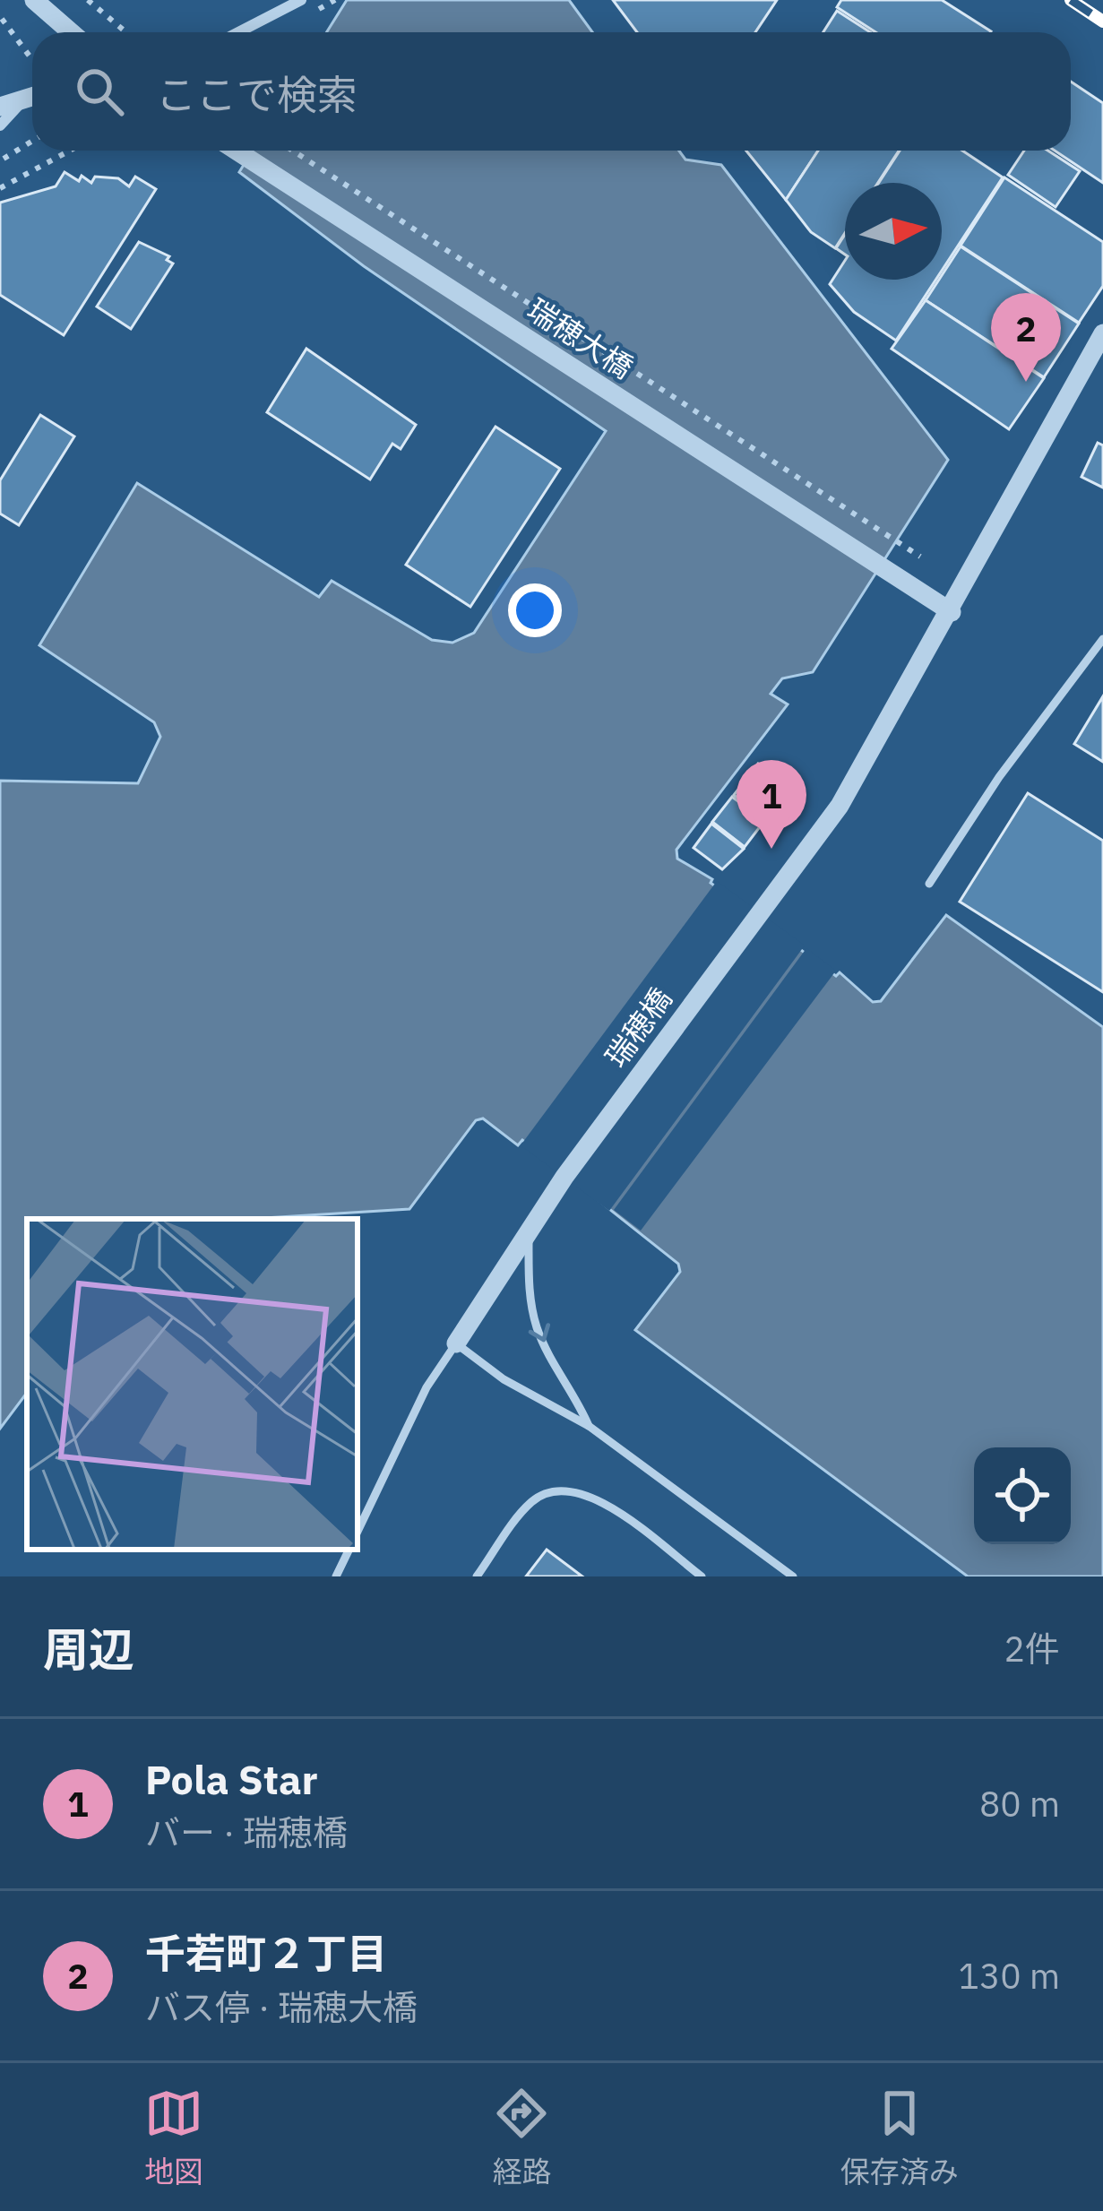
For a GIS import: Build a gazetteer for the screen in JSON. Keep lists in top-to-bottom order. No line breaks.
{"streets":{"street":["瑞穂大橋","瑞穂橋"]},"crossings":[["瑞穂大橋","瑞穂橋"]],"north":"right","page":{"search":"ここで検索","pins":["2","1"],"heading":["周辺","2件"],"list":[{"mark":"1","name":"Pola Star","note":"バー · 瑞穂橋","value":"80 m"},{"mark":"2","name":"千若町２丁目","note":"バス停 · 瑞穂大橋","value":"130 m"}],"nav":["地図","経路","保存済み"]}}
